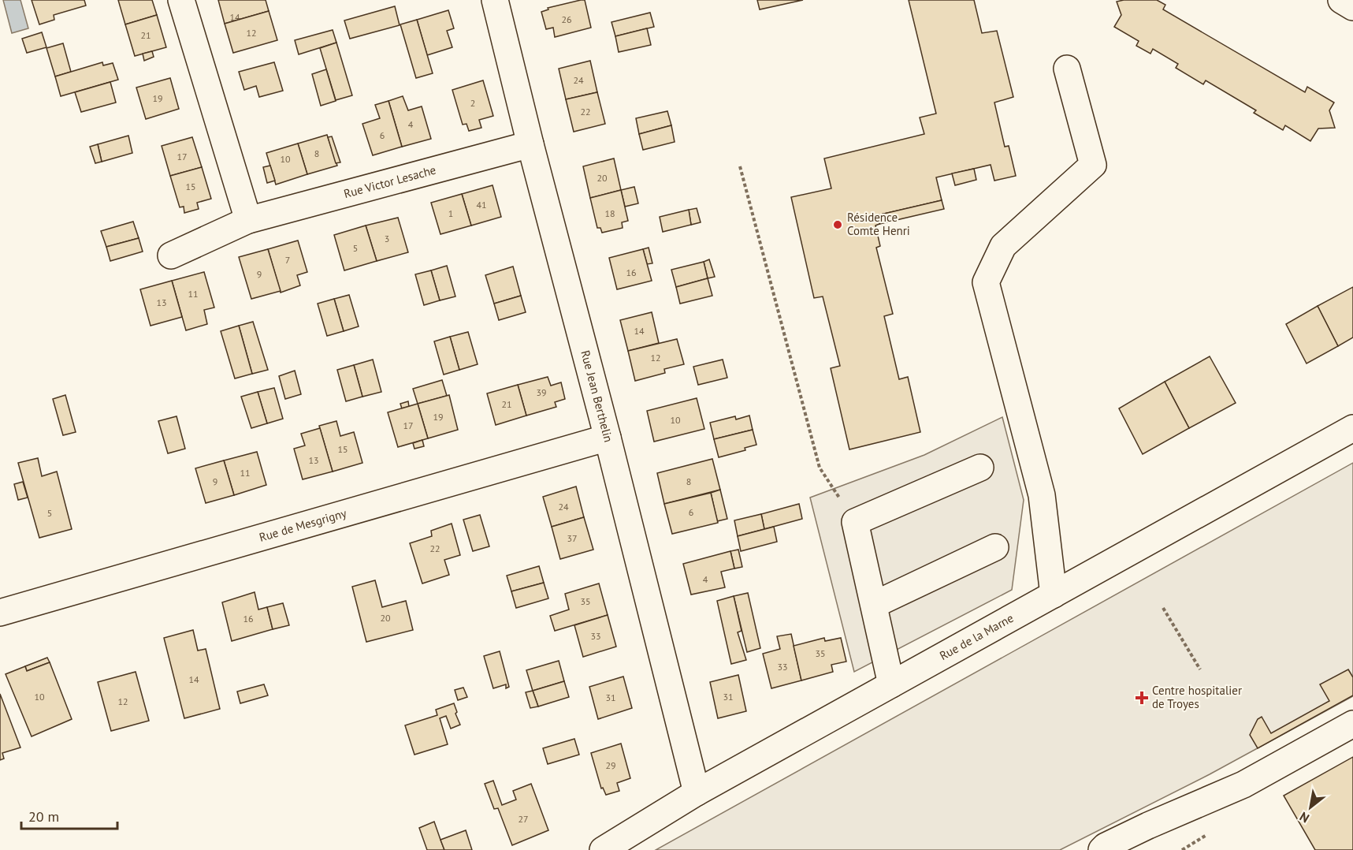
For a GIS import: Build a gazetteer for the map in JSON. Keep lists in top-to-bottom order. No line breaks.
{"streets":{"street":["Rue Victor Lesache","Rue Jean Berthelin","Rue de Mesgrigny","Rue de la Marne"]},"crossings":[["Rue Victor Lesache","Rue Jean Berthelin"],["Rue Jean Berthelin","Rue de Mesgrigny"],["Rue Jean Berthelin","Rue de la Marne"]],"places":{"other":["Résidence Comte Henri"],"health":["Centre hospitalier de Troyes"]},"house_numbers":["14","26","12","21","24","19","2","22","4","6","8","17","10","20","15","41","1","18","3","5","7","16","9","11","13","14","12","39","21","19","10","17","15","13","11","9","8","24","6","5","37","22","4","35","20","16","33","35","33","14","10","31","31","12","29","27"],"scale_bar":"20 m","north":"bottom left"}
